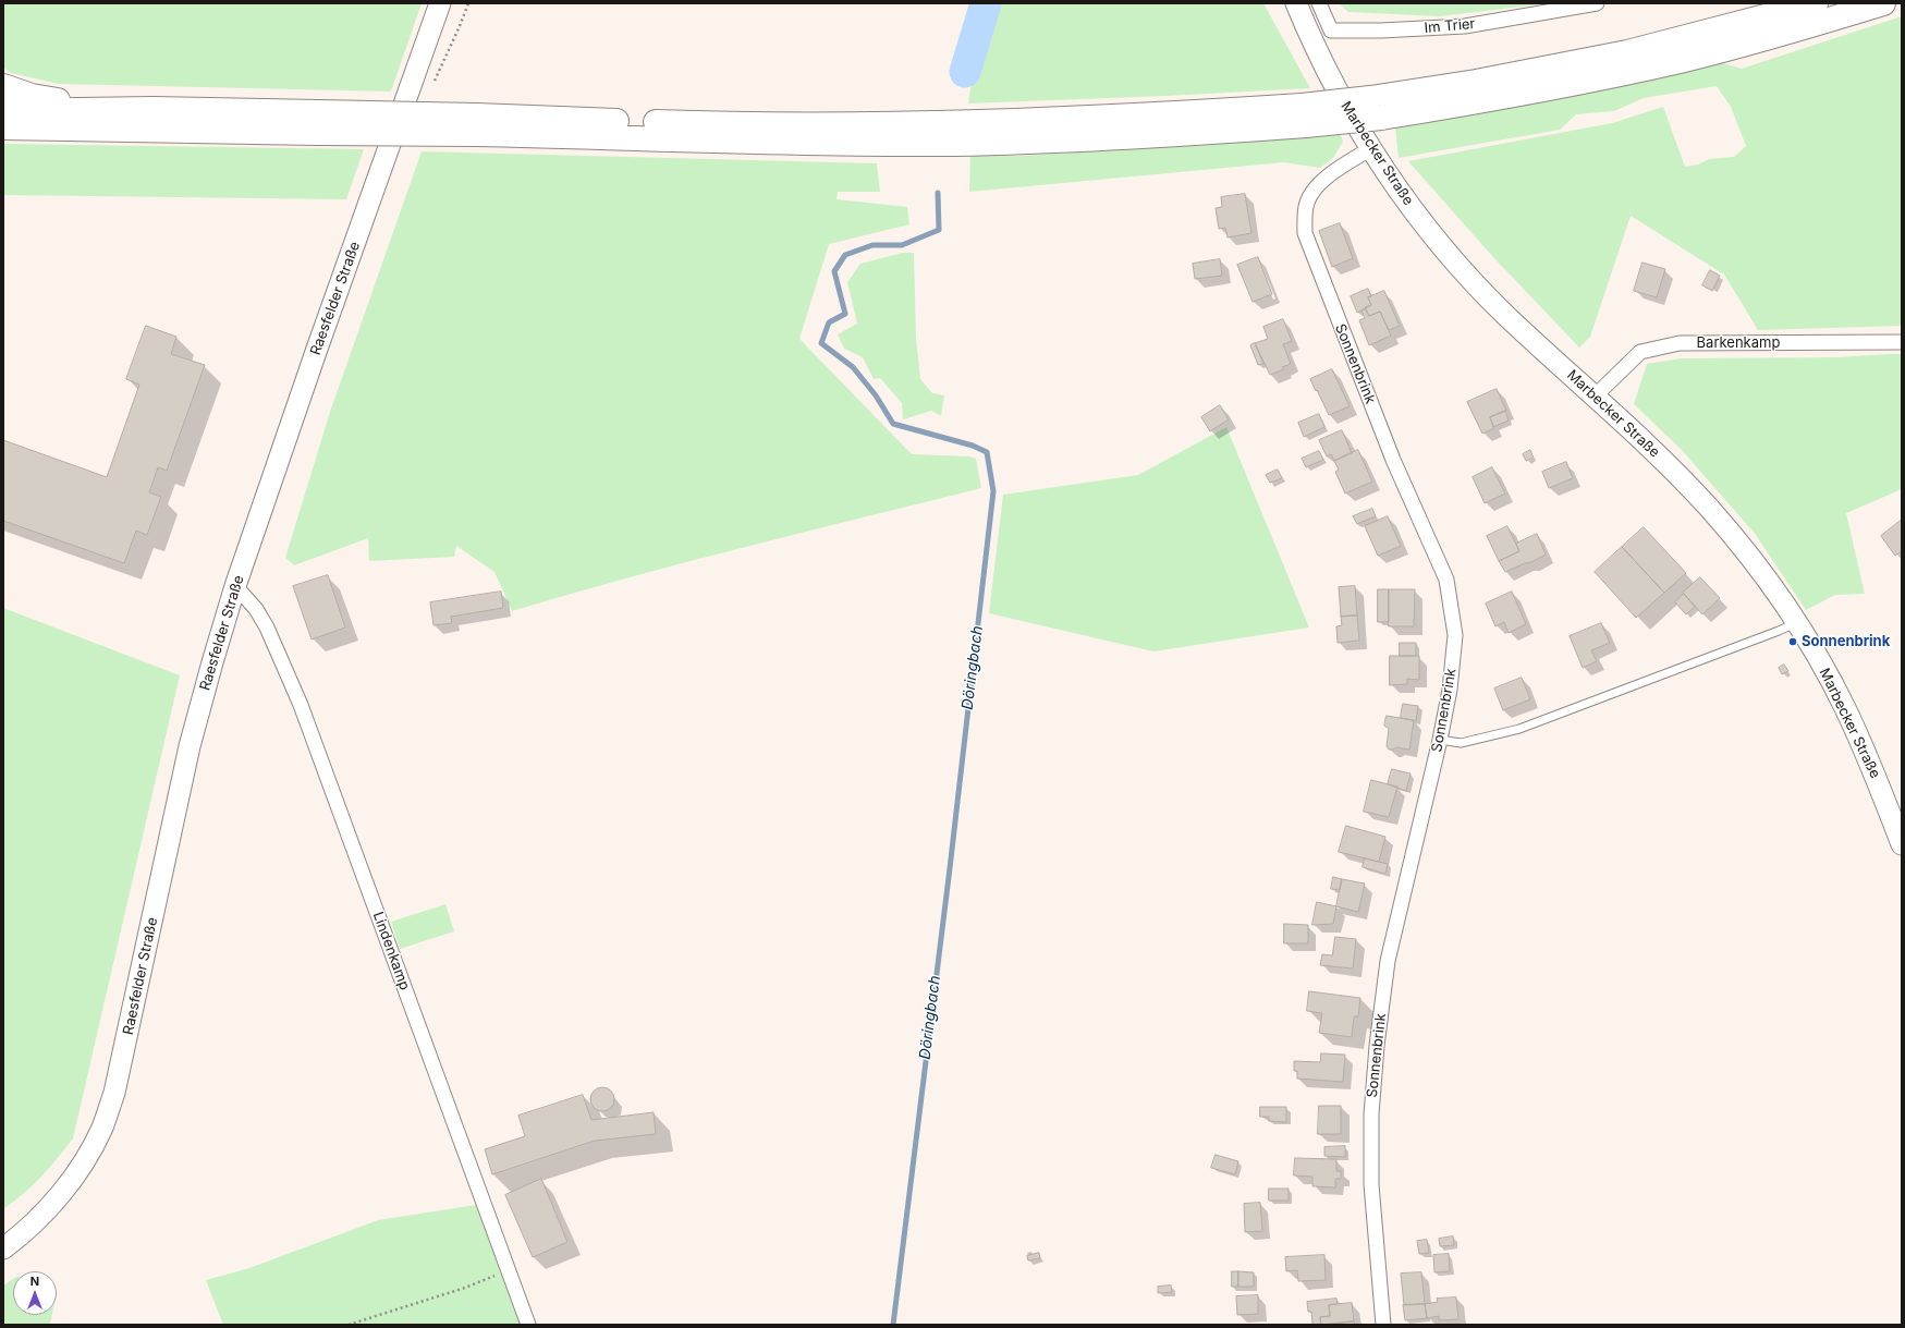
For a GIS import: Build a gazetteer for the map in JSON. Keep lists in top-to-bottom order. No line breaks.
{"streets":{"main road":["Marbecker Straße","Raesfelder Straße"],"street":["Im Trier","Barkenkamp","Sonnenbrink","Lindenkamp"]},"crossings":[["Marbecker Straße","Barkenkamp"],["Marbecker Straße","Sonnenbrink"],["Raesfelder Straße","Lindenkamp"]],"water":["Döringbach"],"places":["Sonnenbrink"],"north":"top"}
